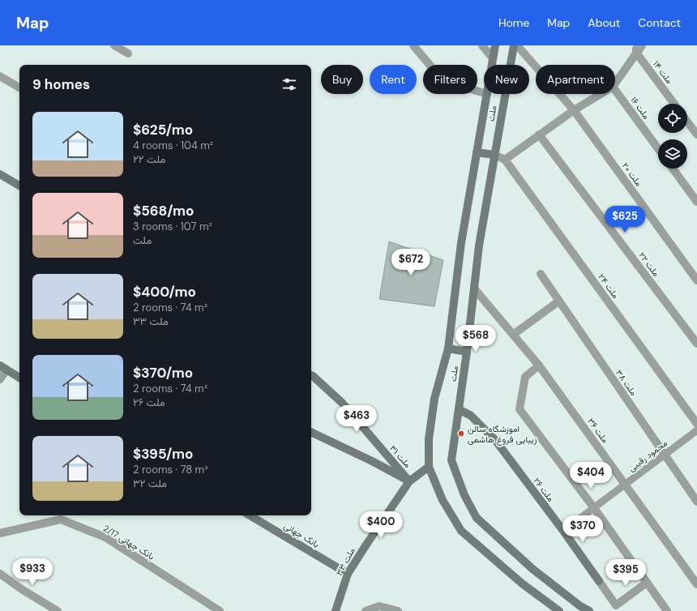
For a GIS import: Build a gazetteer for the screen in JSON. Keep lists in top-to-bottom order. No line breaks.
{"streets":{"main road":["ملت","ملت ۳۱","ملت ۲۶","بانک جهانی","ملت ۳۳"],"street":["ملت ۱۴","ملت ۱۶","ملت ۲۰","ملت ۲۲","ملت ۲۴","ملت ۳۸","ملت ۳۶","بانک جهانی 2/17"],"lane":["محمود رقیبی"]},"crossings":[["ملت","ملت ۳۶"],["ملت","ملت ۲۶"],["ملت","ملت ۳۳"],["ملت ۳۸","محمود رقیبی"],["ملت ۳۶","محمود رقیبی"],["محمود رقیبی","ملت ۲۶"],["ملت ۳۱","ملت ۳۳"],["بانک جهانی","ملت ۳۳"]],"places":["اموزشگاه سالن زیبایی فروغ هاشمی"],"page":{"header":"Map","nav":["Home","Map","About","Contact"],"chip":["Buy","Rent","Filters","New","Apartment"],"heading":"9 homes","list":[{"name":"$625/mo","note":"4 rooms · 104 m² · ملت ۲۲"},{"name":"$568/mo","note":"3 rooms · 107 m² · ملت"},{"name":"$400/mo","note":"2 rooms · 74 m² · ملت ۳۳"},{"name":"$370/mo","note":"2 rooms · 74 m² · ملت ۲۶"},{"name":"$395/mo","note":"2 rooms · 78 m² · ملت ۳۲"}],"price":["$625","$672","$568","$463","$404","$400","$370","$933","$395"]}}
